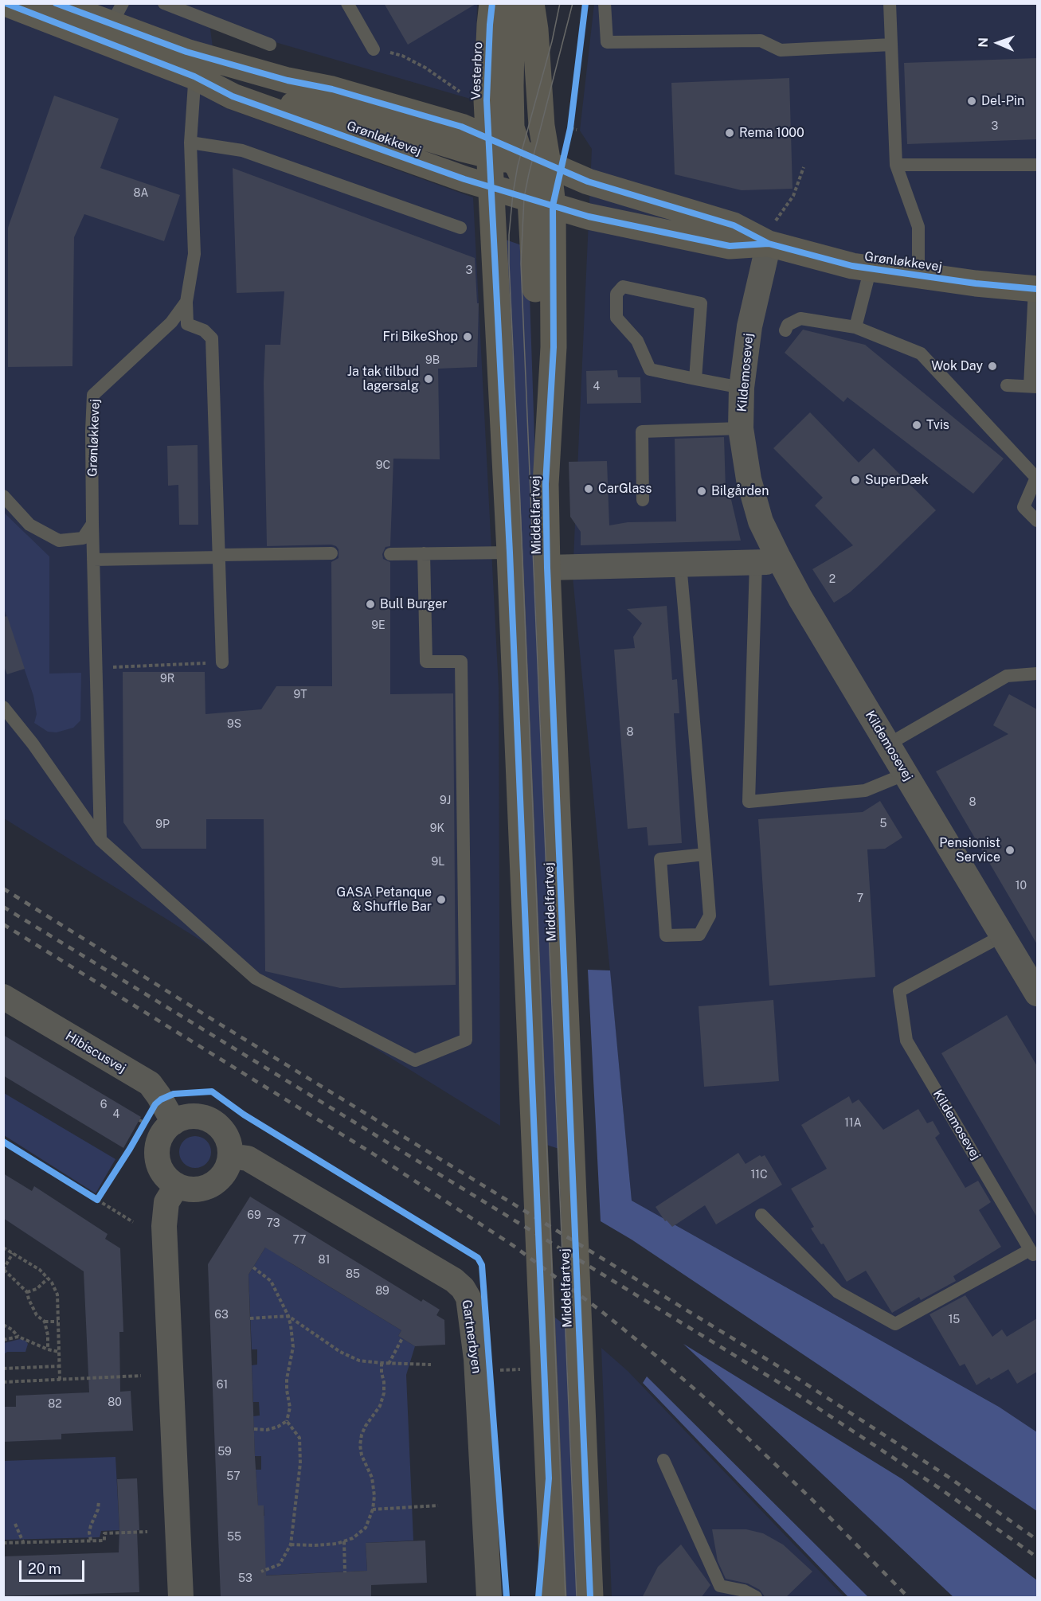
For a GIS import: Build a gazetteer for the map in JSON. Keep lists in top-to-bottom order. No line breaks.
{"streets":{"street":["Vesterbro","Grønløkkevej","Kildemosevej","Middelfartvej","Hibiscusvej","Gartnerbyen"]},"crossings":[["Vesterbro","Grønløkkevej"],["Vesterbro","Middelfartvej"],["Grønløkkevej","Kildemosevej"],["Grønløkkevej","Middelfartvej"],["Hibiscusvej","Gartnerbyen"]],"places":["Del-Pin","Rema 1000","Fri BikeShop","Wok Day","Ja tak tilbud lagersalg","Tvis","SuperDæk","CarGlass","Bilgården","Bull Burger","Pensionist Service","GASA Petanque & Shuffle Bar"],"house_numbers":["3","8A","3","9B","4","9C","2","9E","9R","9T","9S","8","9J","8","5","9P","9K","9L","10","7","6","4","11A","11C","69","73","77","81","85","89","63","15","61","80","82","59","57","55","53"],"scale_bar":"20 m","north":"left"}
